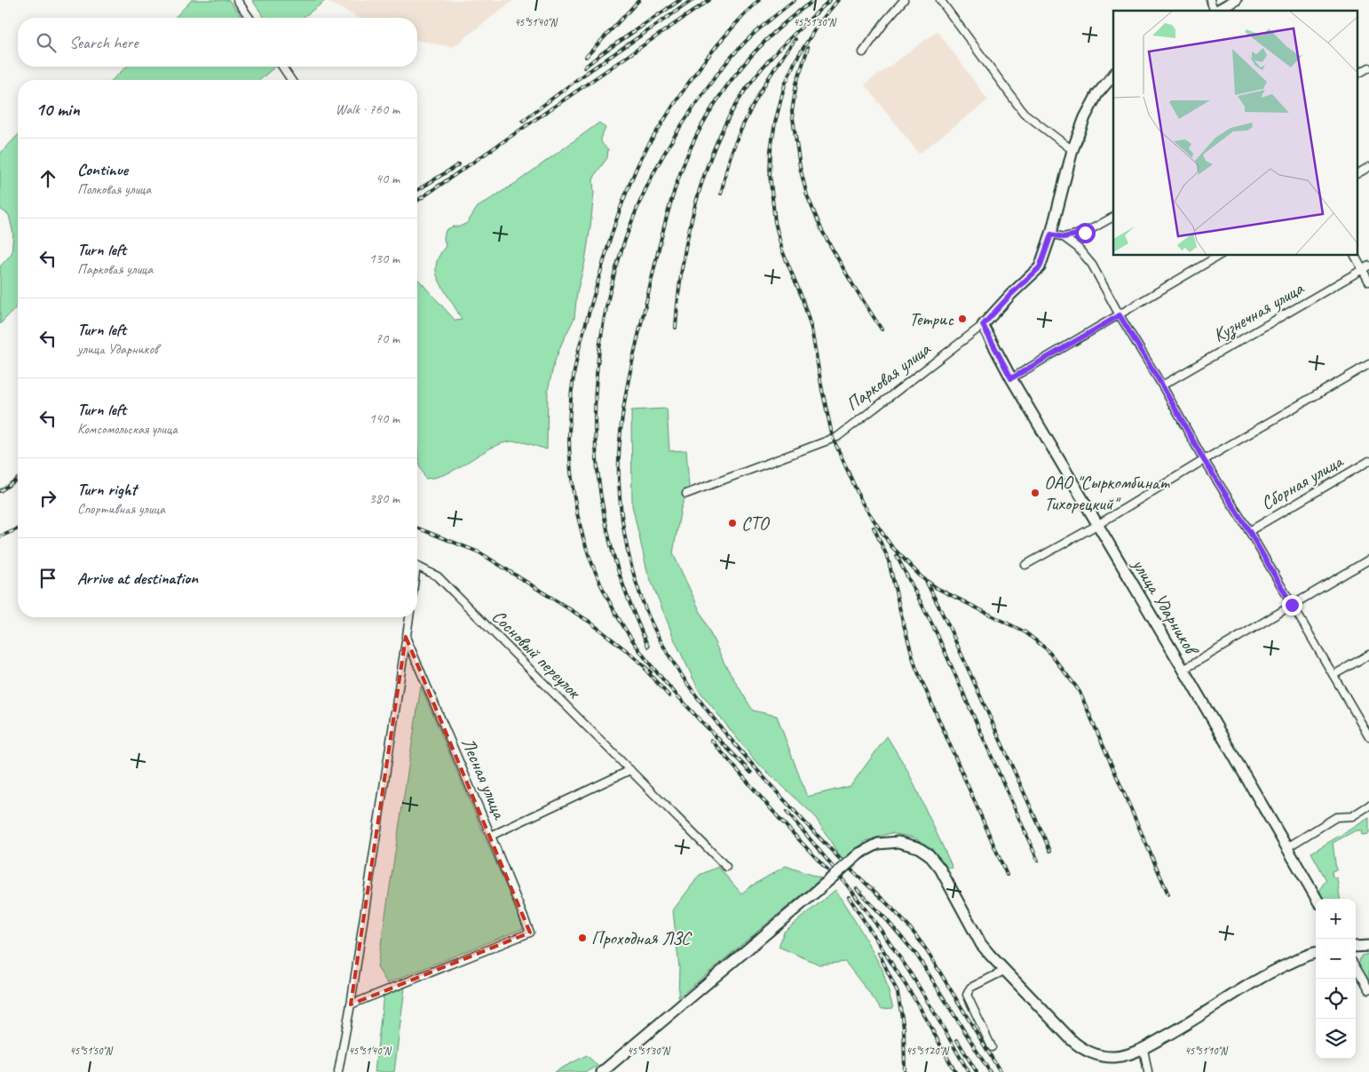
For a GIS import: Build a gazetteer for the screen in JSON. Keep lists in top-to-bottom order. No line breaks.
{"streets":{"main road":["Парковая улица","улица Ударников"],"street":["Кузнечная улица","Сборная улица","Сосновый переулок","Лесная улица"]},"crossings":[["Парковая улица","улица Ударников"]],"places":["Тетрис","ОАО \"Сыркомбинат Тихорецкий\"","СТО","Проходная ЛЗС"],"page":{"search":"Search here","heading":["10 min","Walk · 760 m"],"list":[["Continue","Полковая улица","40 m"],["Turn left","Парковая улица","130 m"],["Turn left","улица Ударников","70 m"],["Turn left","Комсомольская улица","140 m"],["Turn right","Спортивная улица","380 m"],"Arrive at destination"],"map_buttons":["+","−"]},"coordinates":["45°51'40\"N","45°51'30\"N","45°51'50\"N","45°51'20\"N","45°51'10\"N"]}
